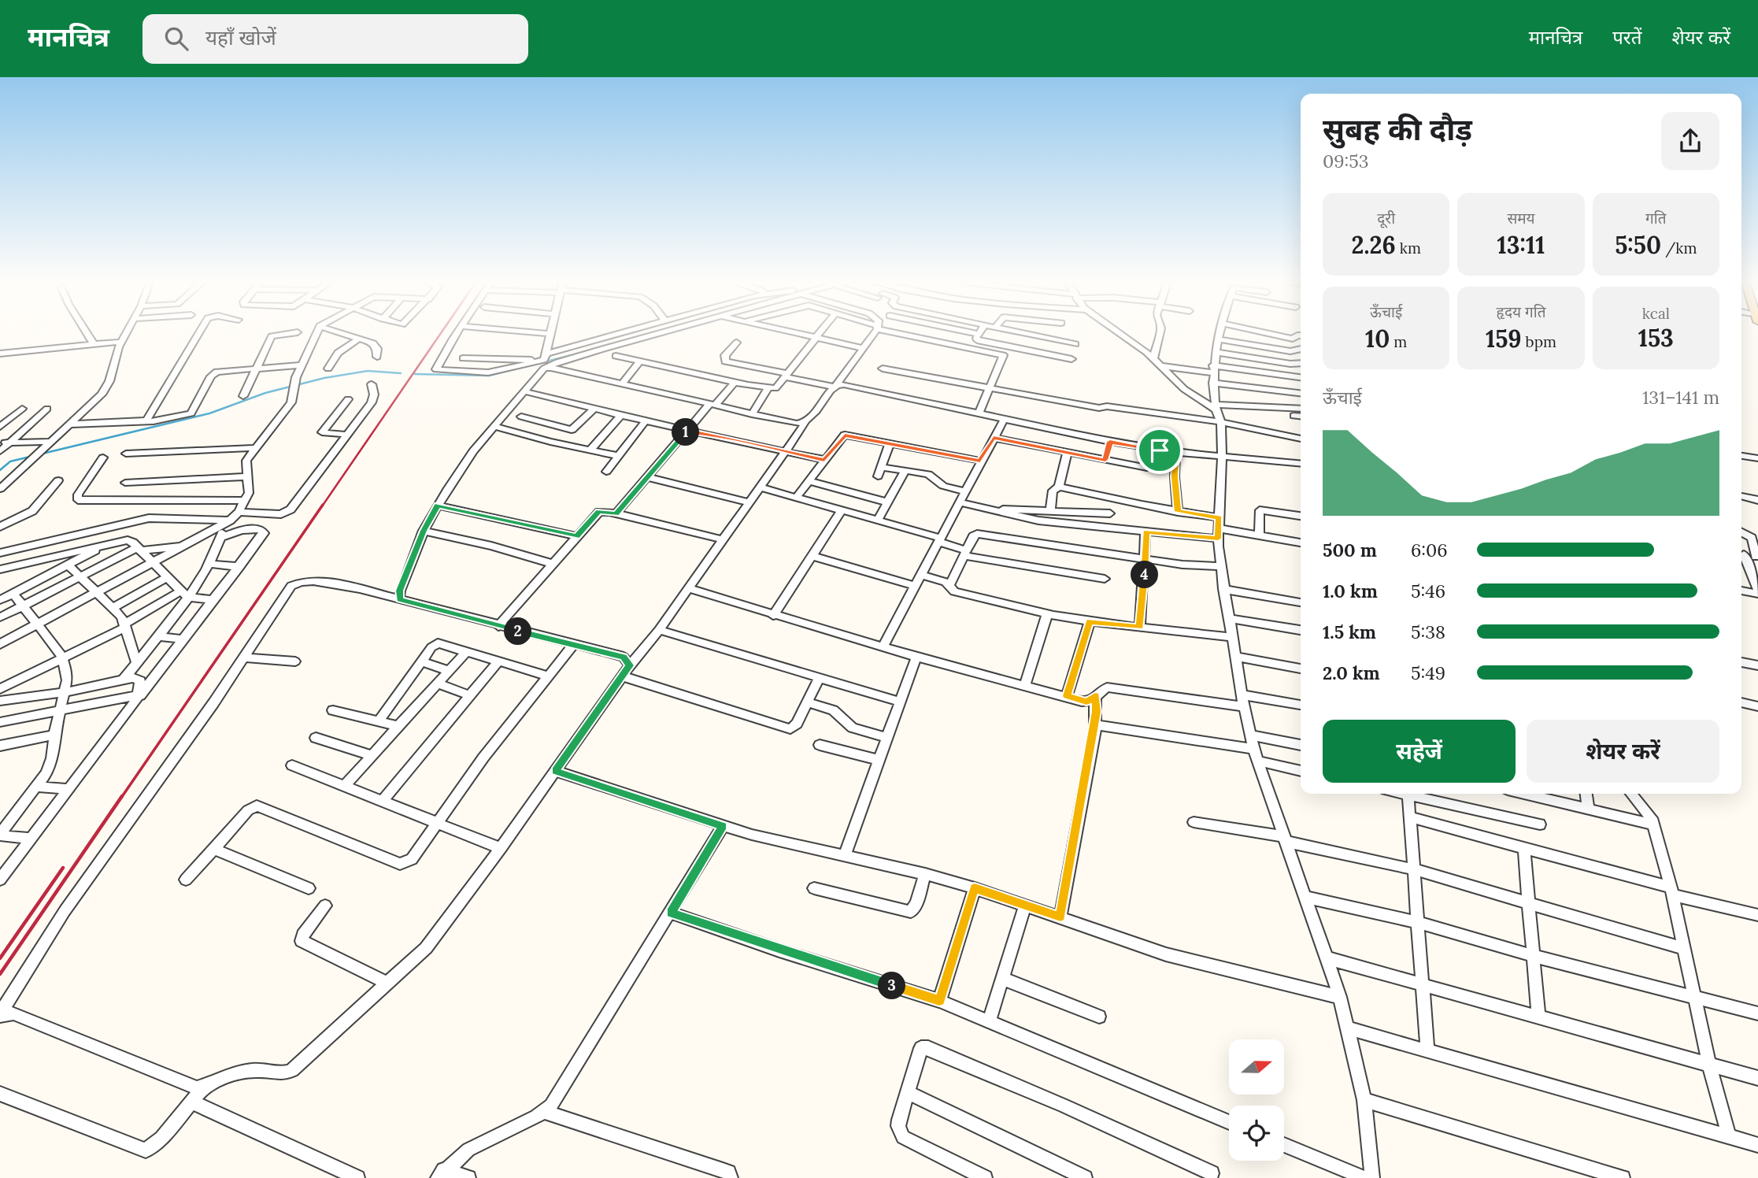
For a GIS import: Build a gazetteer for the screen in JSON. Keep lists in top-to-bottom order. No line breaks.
{"north":"right","page":{"header":"मानचित्र","search":"यहाँ खोजें","nav":["मानचित्र","परतें","शेयर करें"],"heading":["सुबह की दौड़","09:53"],"stats":[["दूरी","2.26 km"],["समय","13:11"],["गति","5:50 /km"],["ऊँचाई","10 m"],["हृदय गति","159 bpm"],["kcal","153"]],"chart":["ऊँचाई","131–141 m"],"pins":["1","4","2","3"],"list":[{"name":"500 m","note":"6:06"},{"name":"1.0 km","note":"5:46"},{"name":"1.5 km","note":"5:38"},{"name":"2.0 km","note":"5:49"}],"buttons":["सहेजें","शेयर करें"]}}
